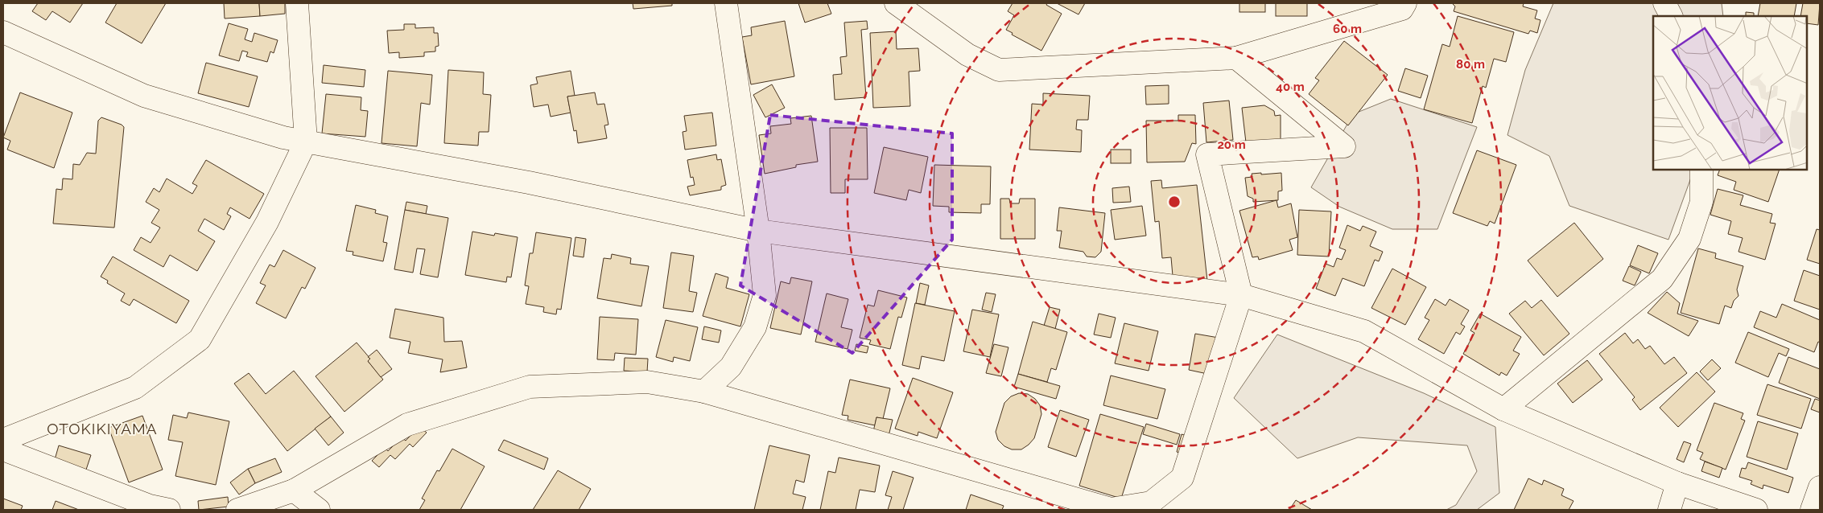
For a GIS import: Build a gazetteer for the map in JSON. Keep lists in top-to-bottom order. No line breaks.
{"districts":["OTOKIKIYAMA"],"rings":["60 m","80 m","40 m","20 m"]}
